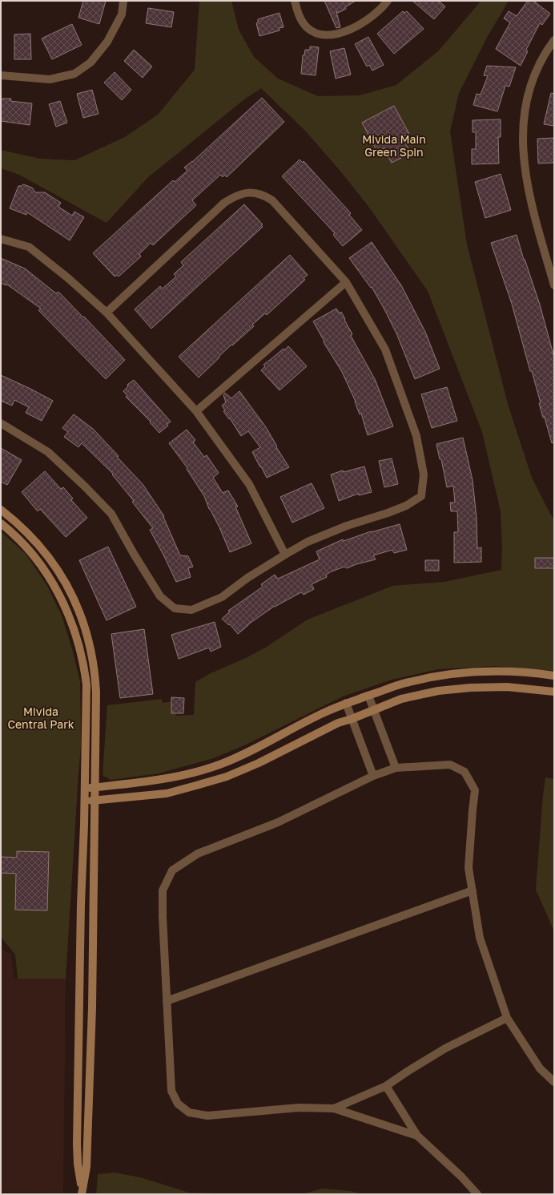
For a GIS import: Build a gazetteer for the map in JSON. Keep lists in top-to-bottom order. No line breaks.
{"parks":["Mivida Main Green Spin","Mivida Central Park"]}
